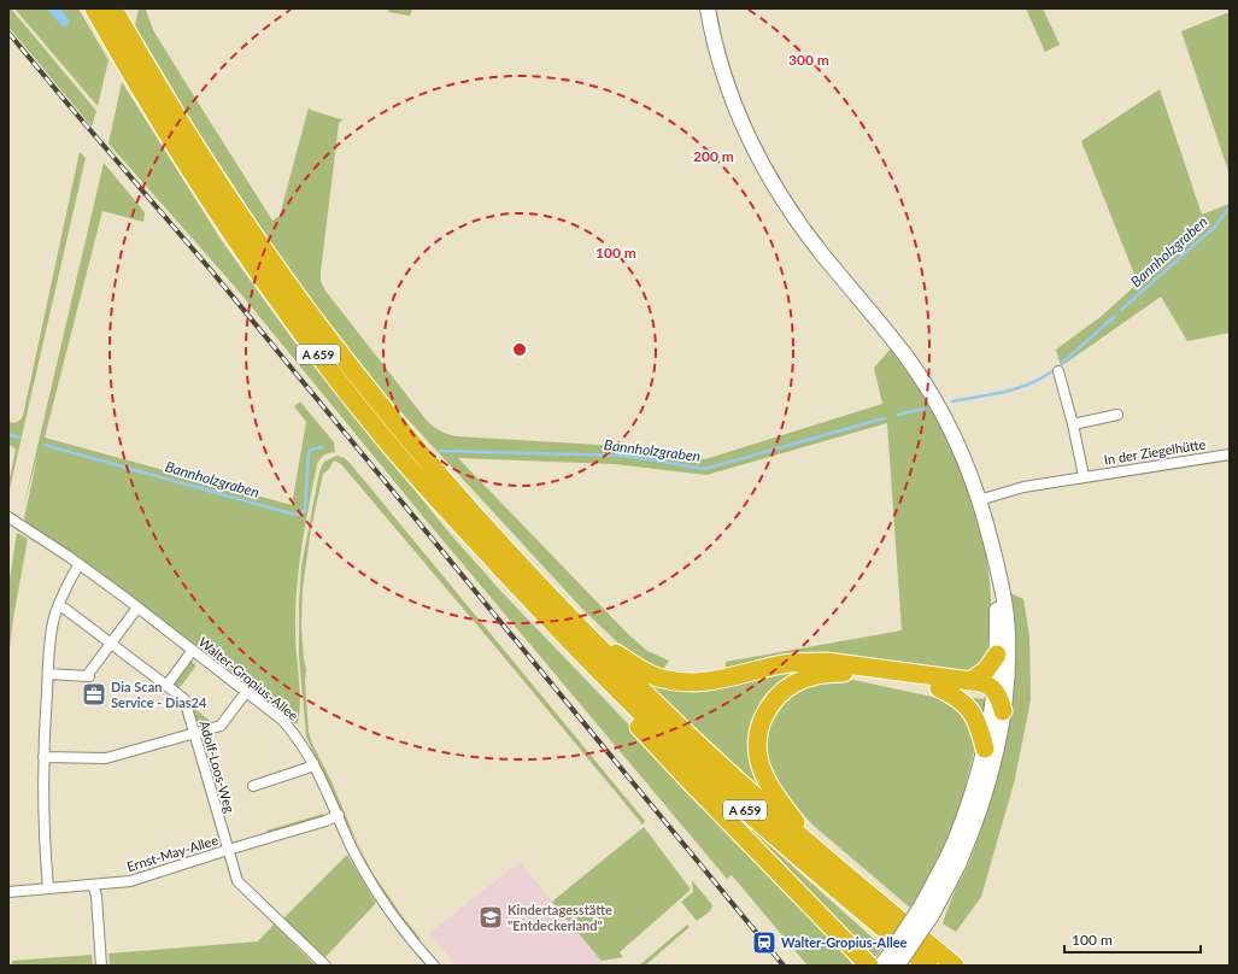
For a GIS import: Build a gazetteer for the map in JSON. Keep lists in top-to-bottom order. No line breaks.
{"streets":{"highway":["A 659"],"street":["In der Ziegelhütte","Walter-Gropius-Allee","Adolf-Loos-Weg","Ernst-May-Allee"]},"crossings":[["Walter-Gropius-Allee","Ernst-May-Allee"],["Adolf-Loos-Weg","Ernst-May-Allee"]],"water":["Bannholzgraben"],"places":{"office":["Dia Scan Service - Dias24"],"school or university":["Kindertagesstätte \"Entdeckerland\""],"station":["Walter-Gropius-Allee"]},"scale_bar":"100 m","rings":["300 m","200 m","100 m"]}
